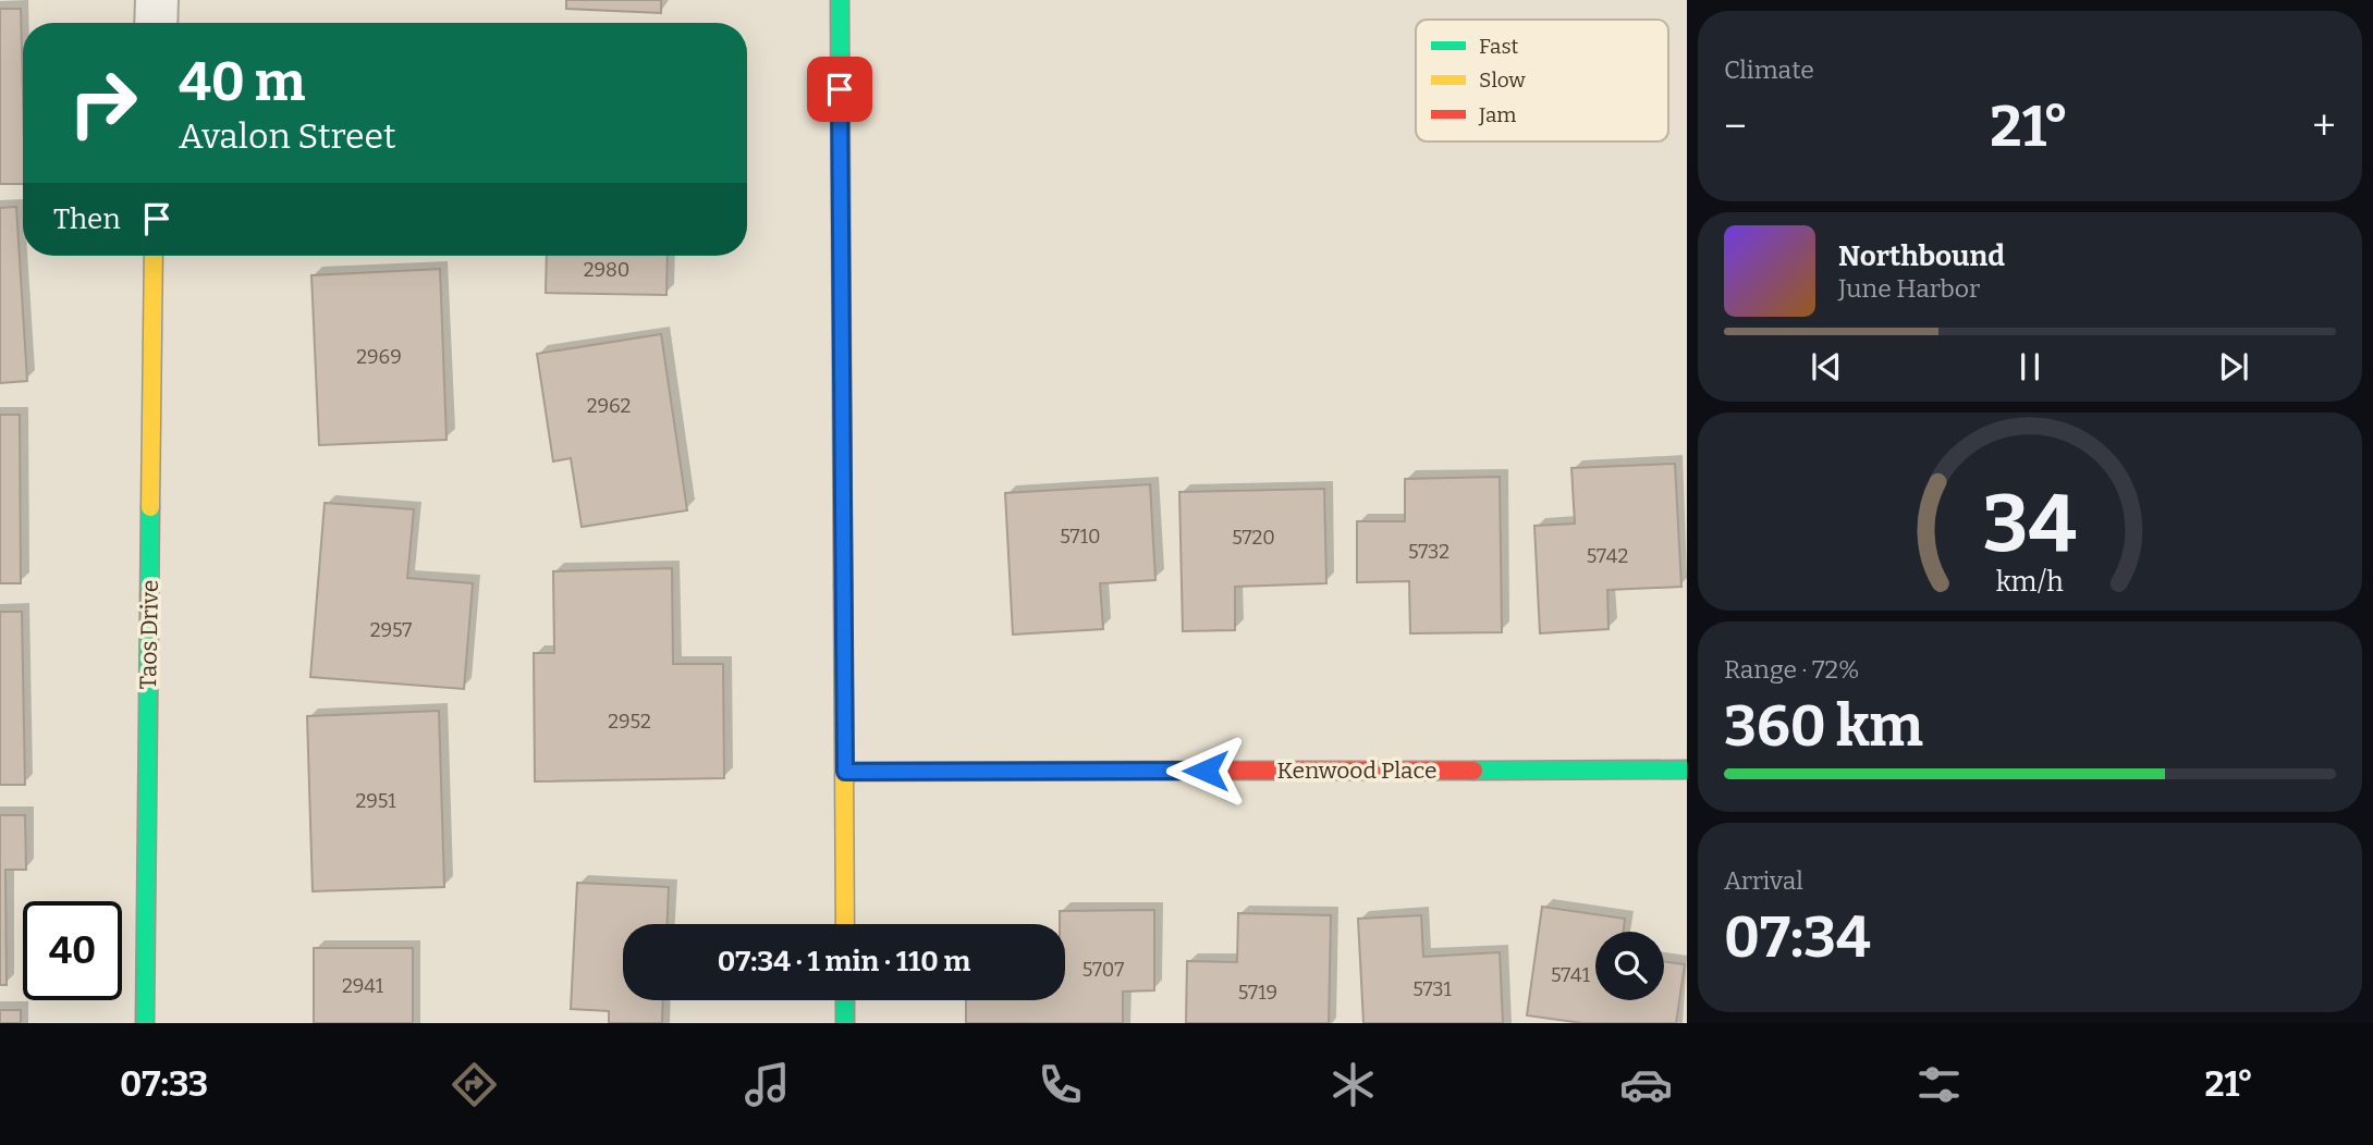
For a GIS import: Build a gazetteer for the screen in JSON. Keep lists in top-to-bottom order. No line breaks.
{"streets":{"street":["Taos Drive","Kenwood Place"]},"house_numbers":["2980","2969","2962","5710","5720","5732","5742","2957","2952","2951","5707","5741","2941","5731","5719"],"legend":["Fast","Slow","Jam"],"page":{"tile":["Climate",["Range · 72%","360 km"],["Arrival","07:34"]],"turn":["40 m","Avalon Street"],"heat":["−","21°","+"],"then":"Then","song":["Northbound","June Harbor"],"limit":"40","trip":"07:34 · 1 min · 110 m","tabs":["07:33","21°"],"gauge":["34","km/h"]}}
